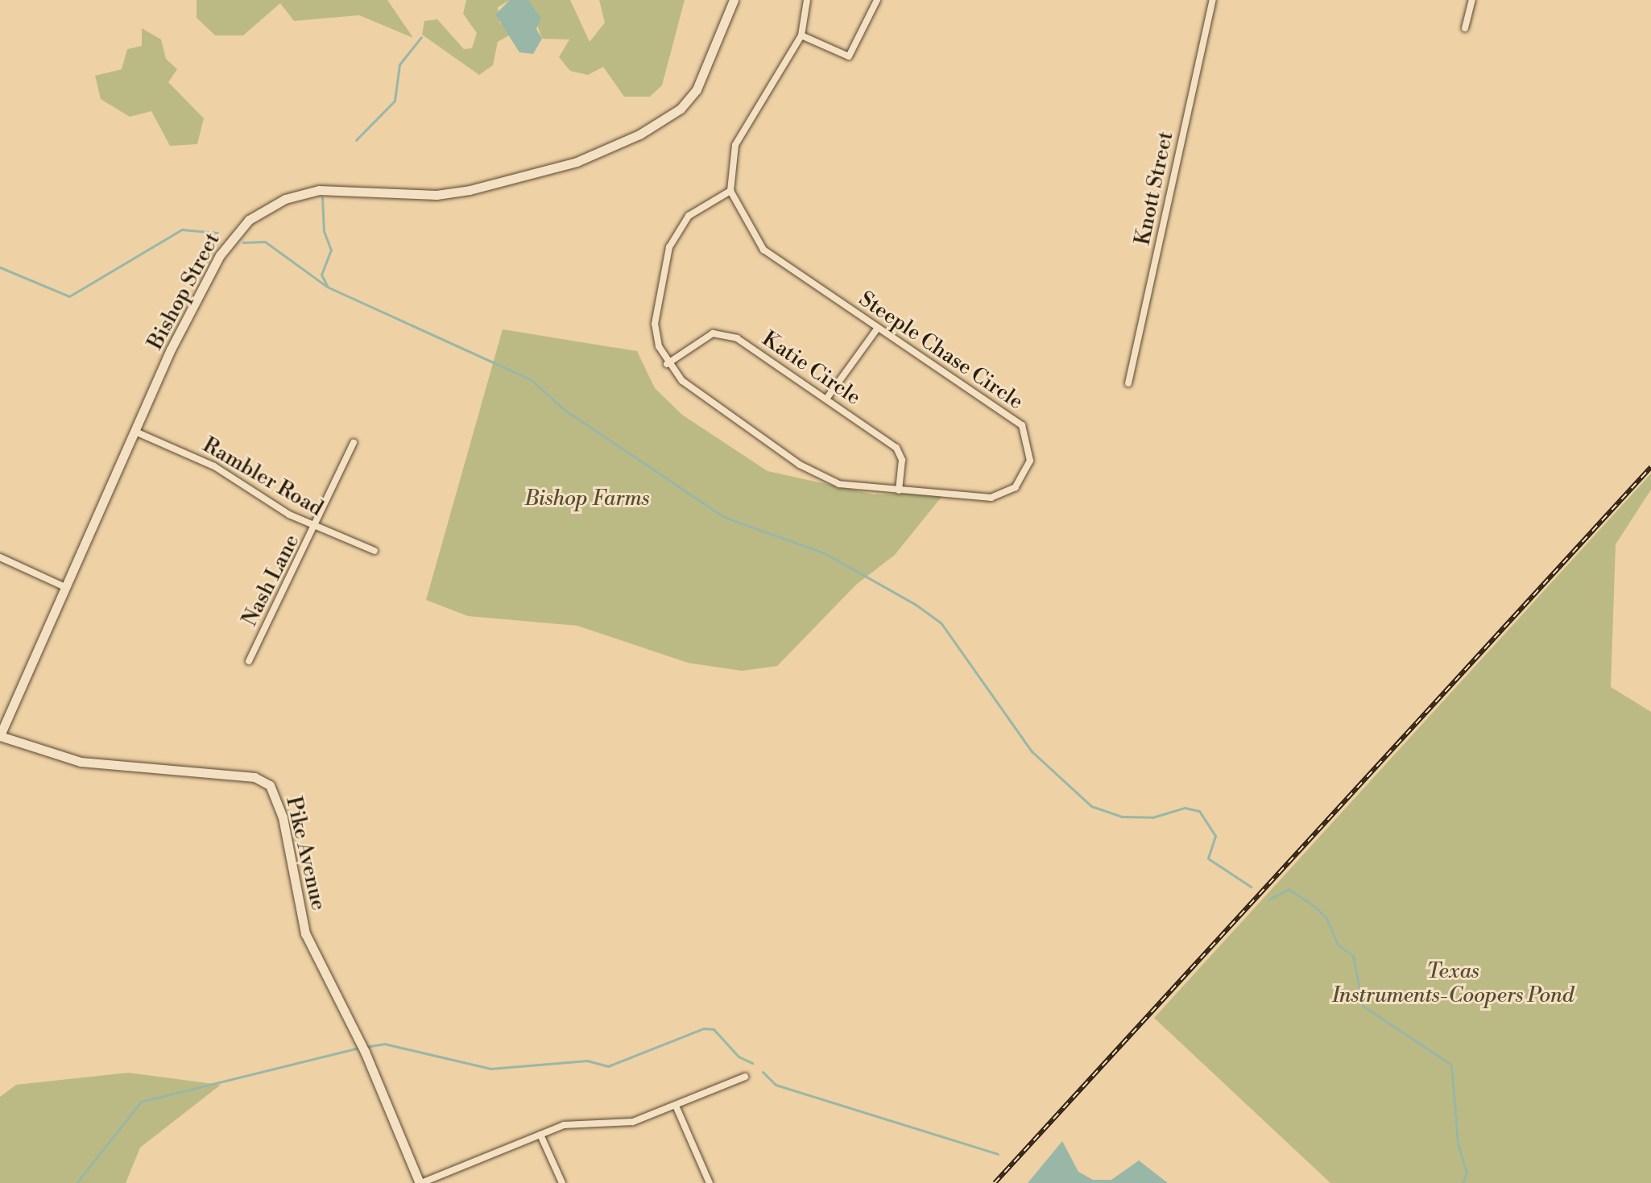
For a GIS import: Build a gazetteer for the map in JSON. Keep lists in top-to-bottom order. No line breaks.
{"streets":{"street":["Knott Street","Bishop Street","Steeple Chase Circle","Katie Circle","Rambler Road","Nash Lane","Pike Avenue"]},"crossings":[["Bishop Street","Rambler Road"],["Bishop Street","Pike Avenue"],["Steeple Chase Circle","Katie Circle"],["Rambler Road","Nash Lane"]],"parks":["Bishop Farms","Texas Instruments-Coopers Pond"]}
